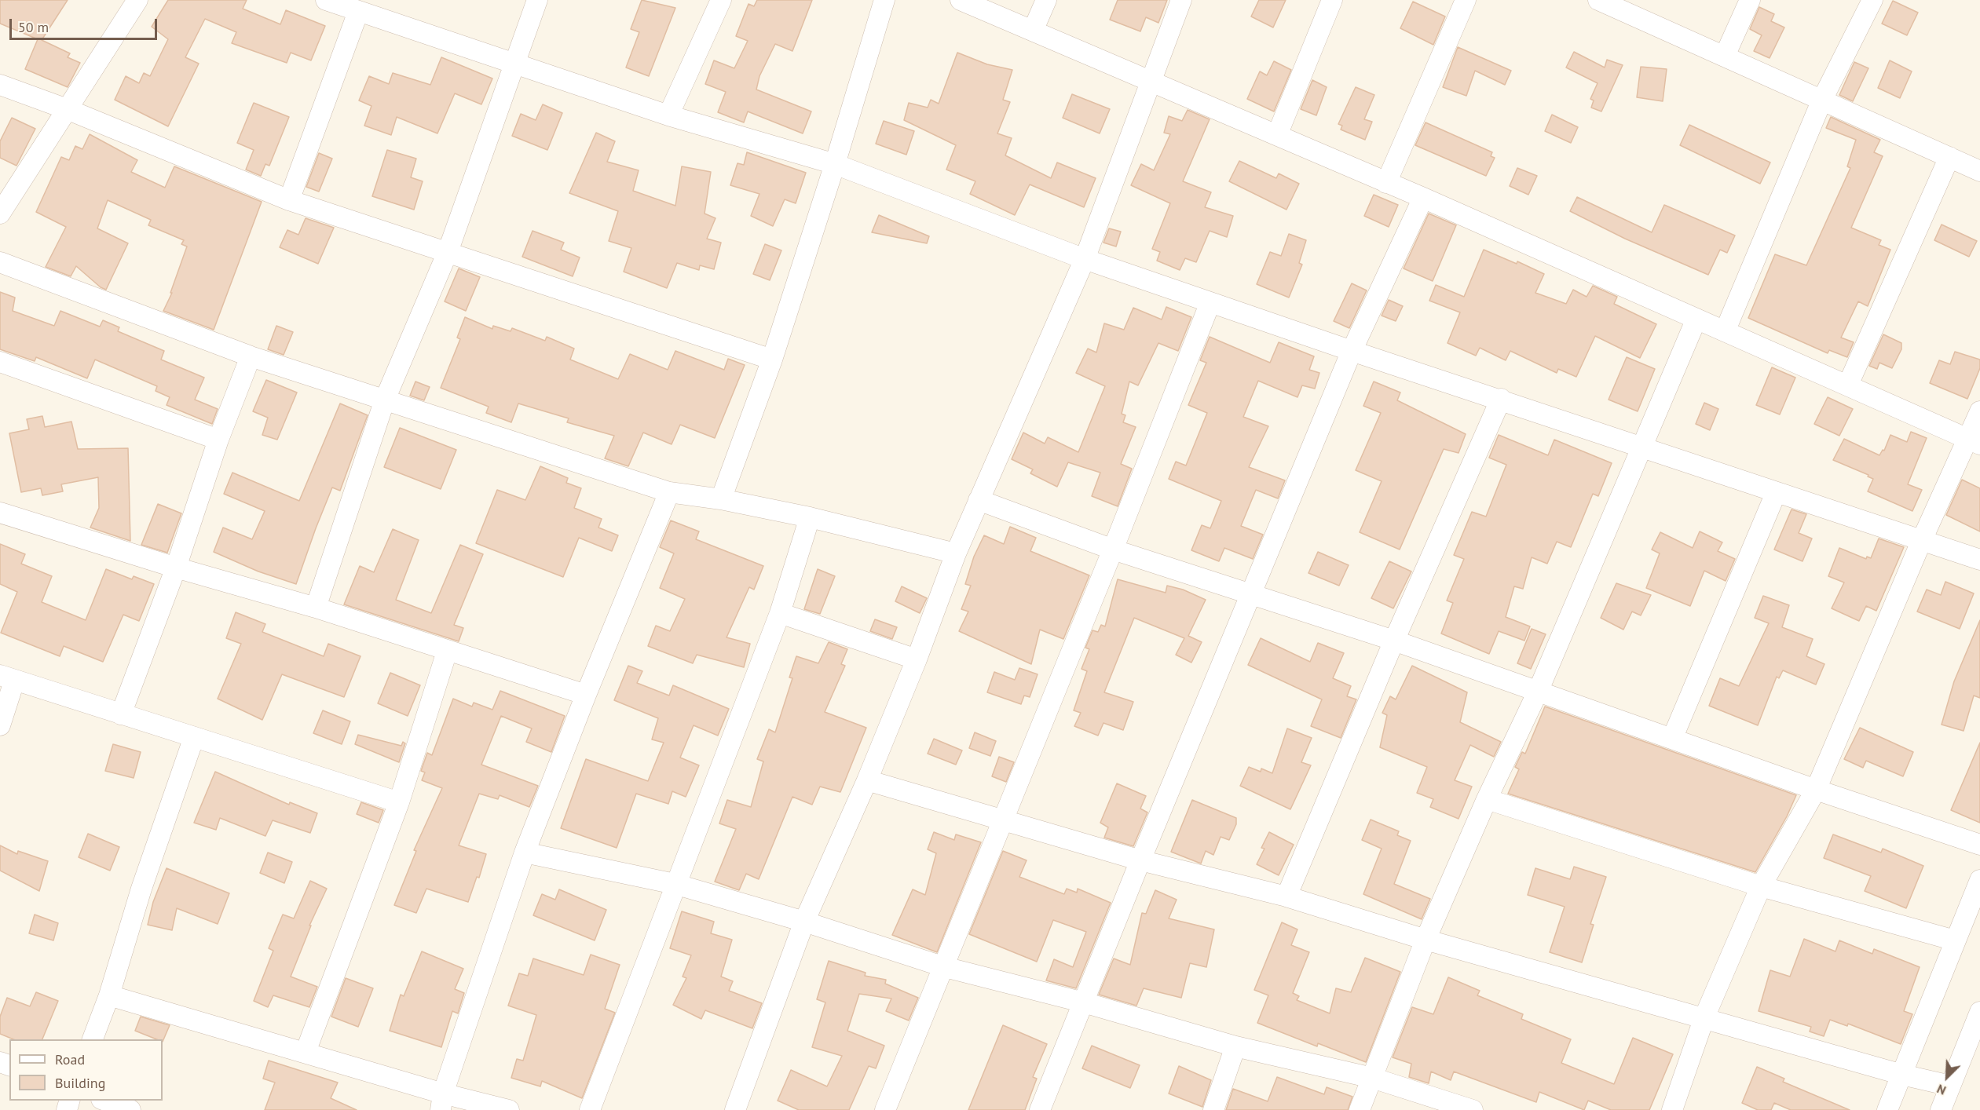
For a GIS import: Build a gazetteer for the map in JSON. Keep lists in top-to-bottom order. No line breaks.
{"legend":["Road","Building"],"scale_bar":"50 m","north":"bottom left"}
